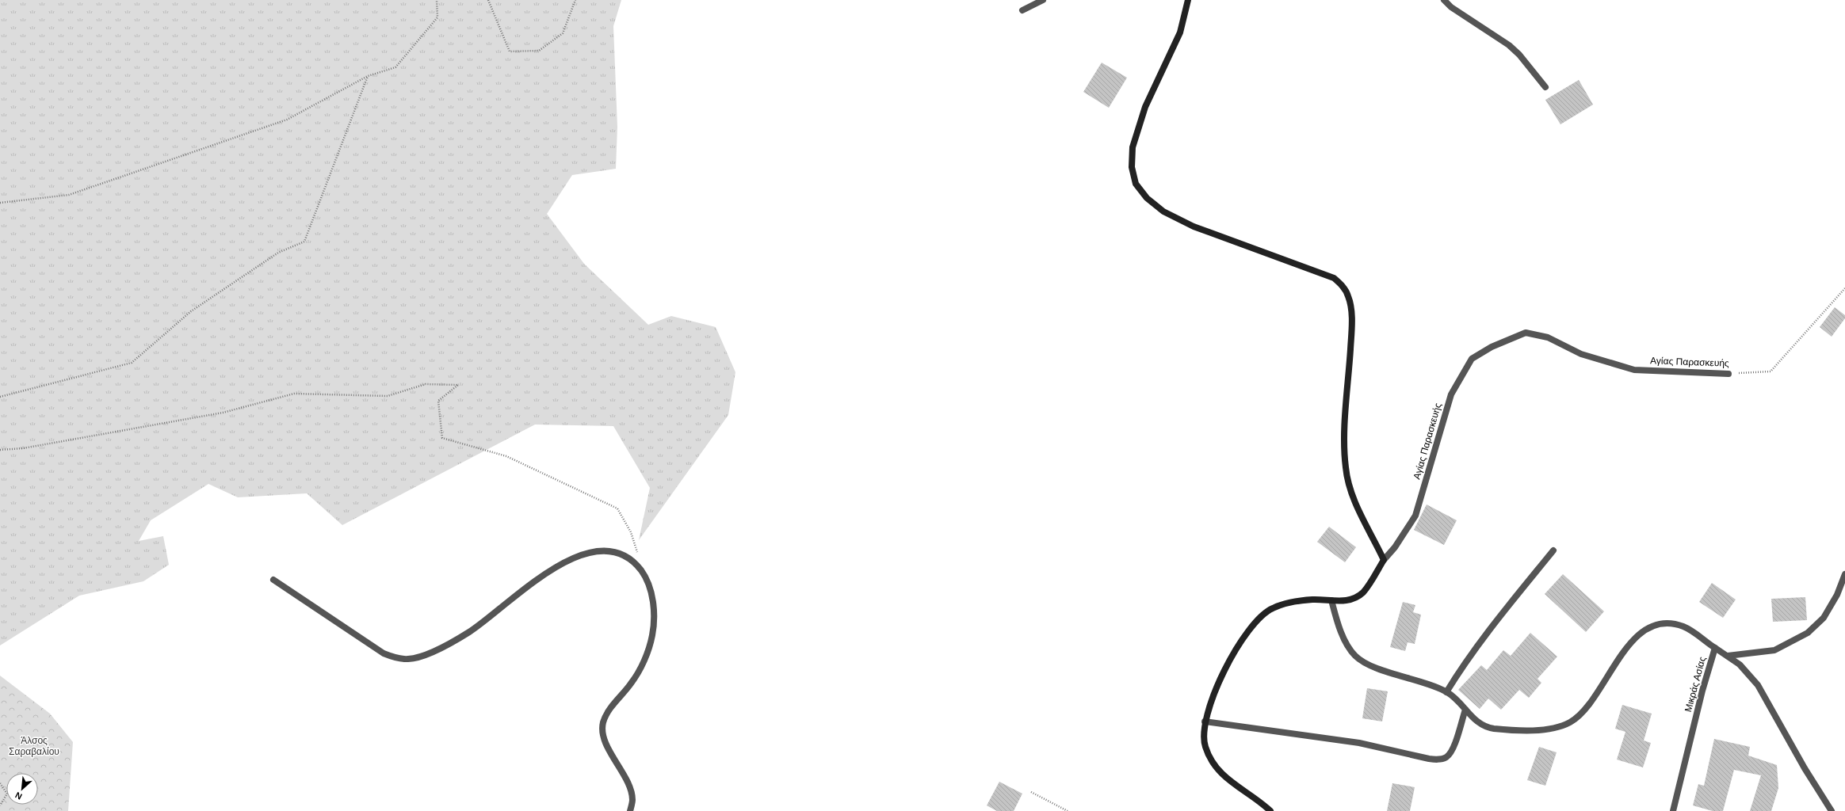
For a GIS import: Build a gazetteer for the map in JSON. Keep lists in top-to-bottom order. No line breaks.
{"streets":{"street":["Αγίας Παρασκευής","Μικράς Ασίας"]},"parks":["Άλσος Σαραβαλίου"],"north":"bottom left"}
